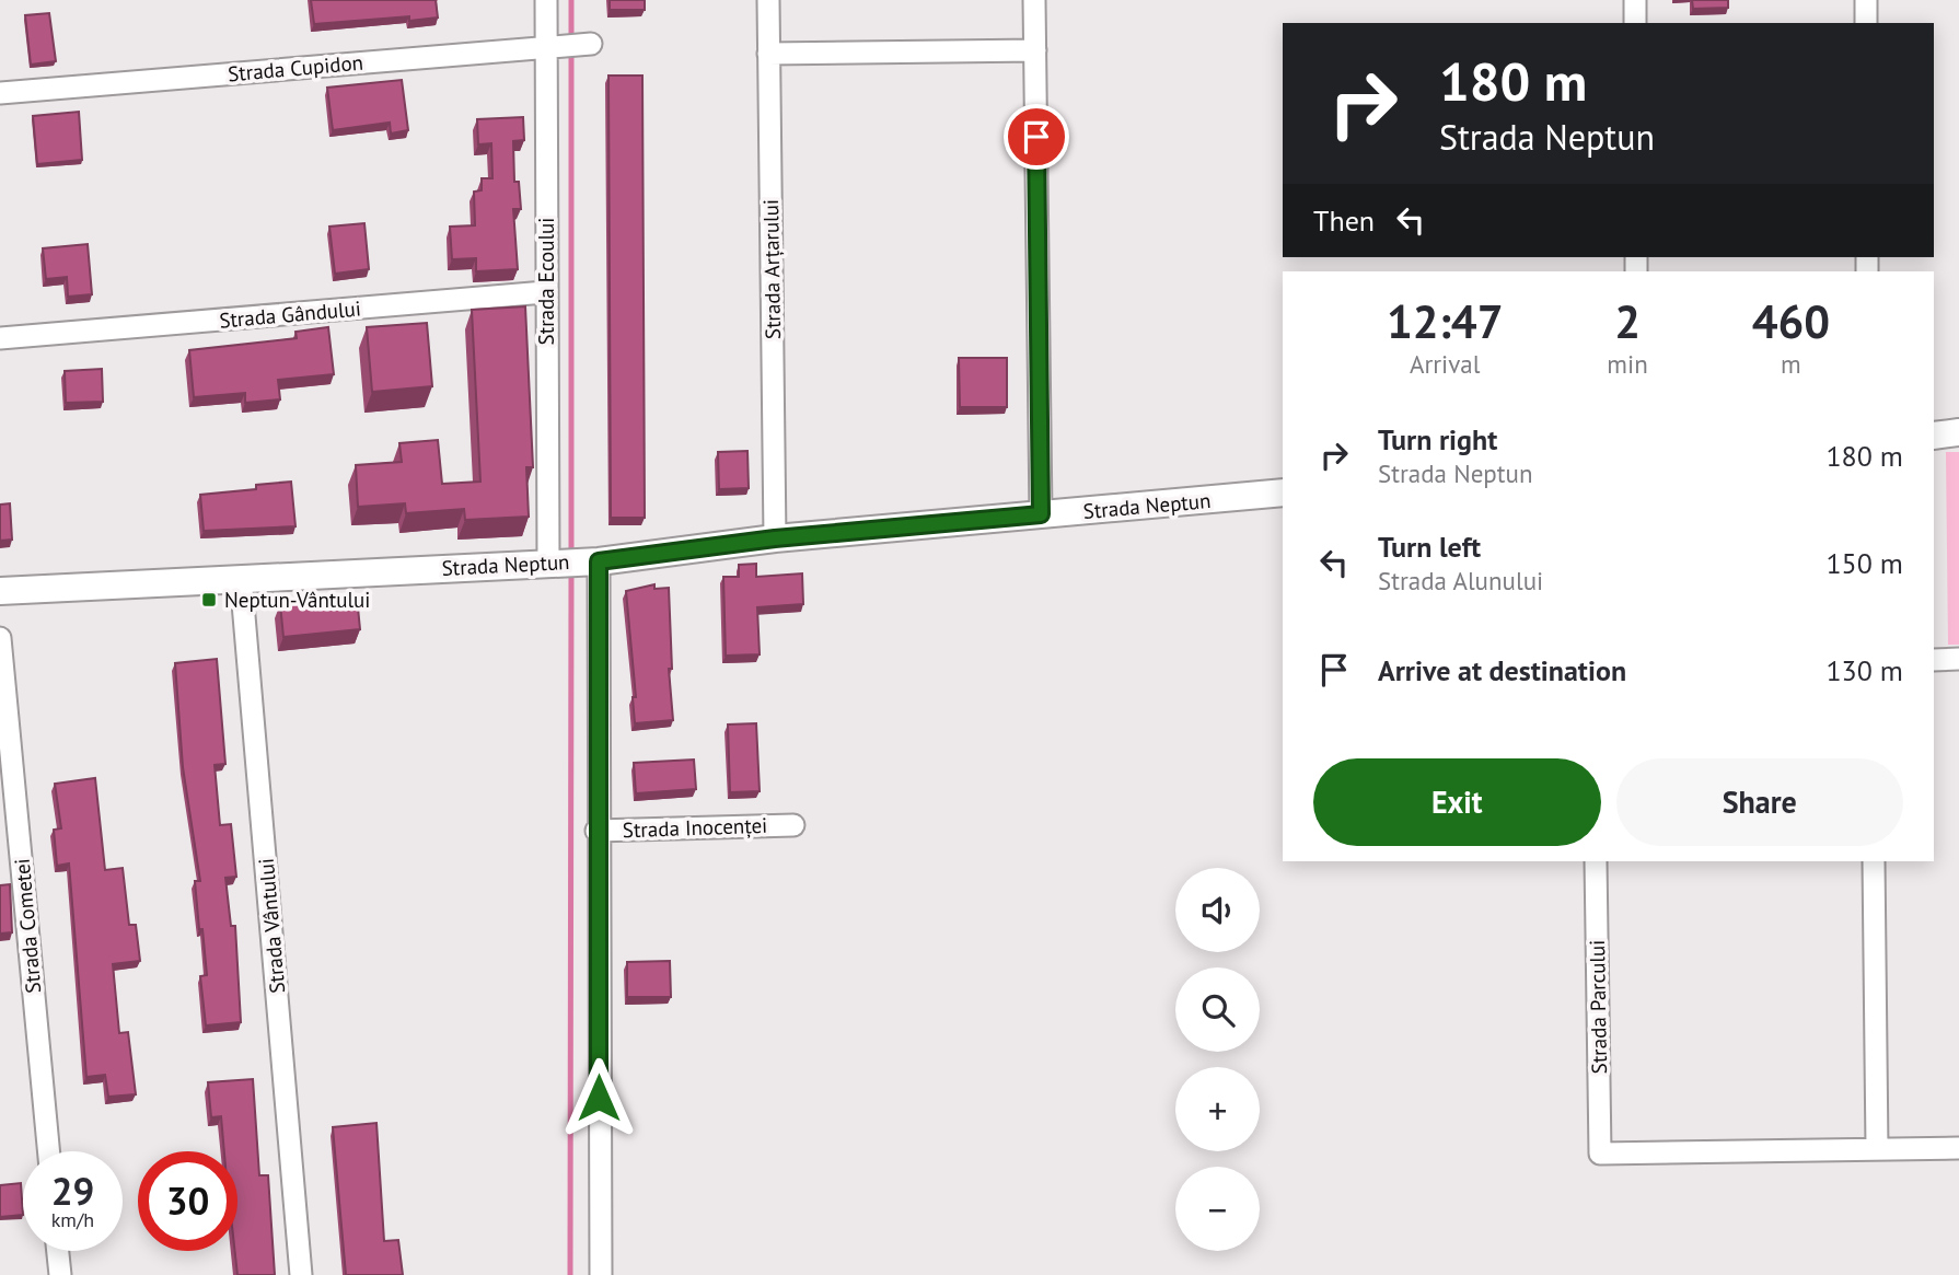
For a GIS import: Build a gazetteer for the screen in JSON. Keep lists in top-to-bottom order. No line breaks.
{"streets":{"street":["Strada Cupidon","Strada Arțarului","Strada Ecoului","Strada Gândului","Strada Neptun","Strada Inocenței","Strada Cometei","Strada Vântului","Strada Parcului"]},"crossings":[["Strada Cupidon","Strada Ecoului"],["Strada Arțarului","Strada Neptun"],["Strada Ecoului","Strada Gândului"],["Strada Ecoului","Strada Neptun"],["Strada Ecoului","Strada Inocenței"],["Strada Neptun","Strada Vântului"]],"places":{"transit":["Neptun-Vântului"]},"page":{"turn":["180 m","Strada Neptun"],"then":"Then","eta":["12:47","Arrival","2","min","460","m"],"list":[{"name":"Turn right","note":"Strada Neptun","value":"180 m"},{"name":"Turn left","note":"Strada Alunului","value":"150 m"},{"name":"Arrive at destination","value":"130 m"}],"buttons":["Exit","Share"],"map_buttons":["+","−"],"speed":"29 km/h","limit":"30"}}
